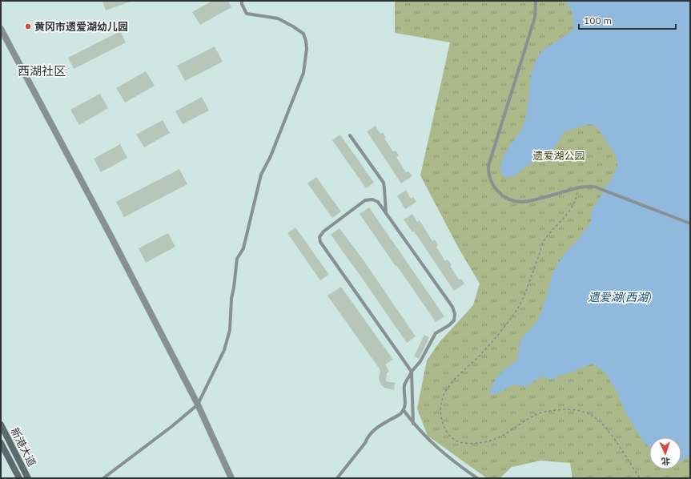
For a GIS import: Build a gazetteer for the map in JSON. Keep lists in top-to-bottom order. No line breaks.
{"streets":{"main road":["新港大道"]},"districts":["西湖社区"],"water":["遗爱湖(西湖)"],"parks":["遗爱湖公园"],"places":["黄冈市遗爱湖幼儿园"],"scale_bar":"100 m","north":"bottom"}
